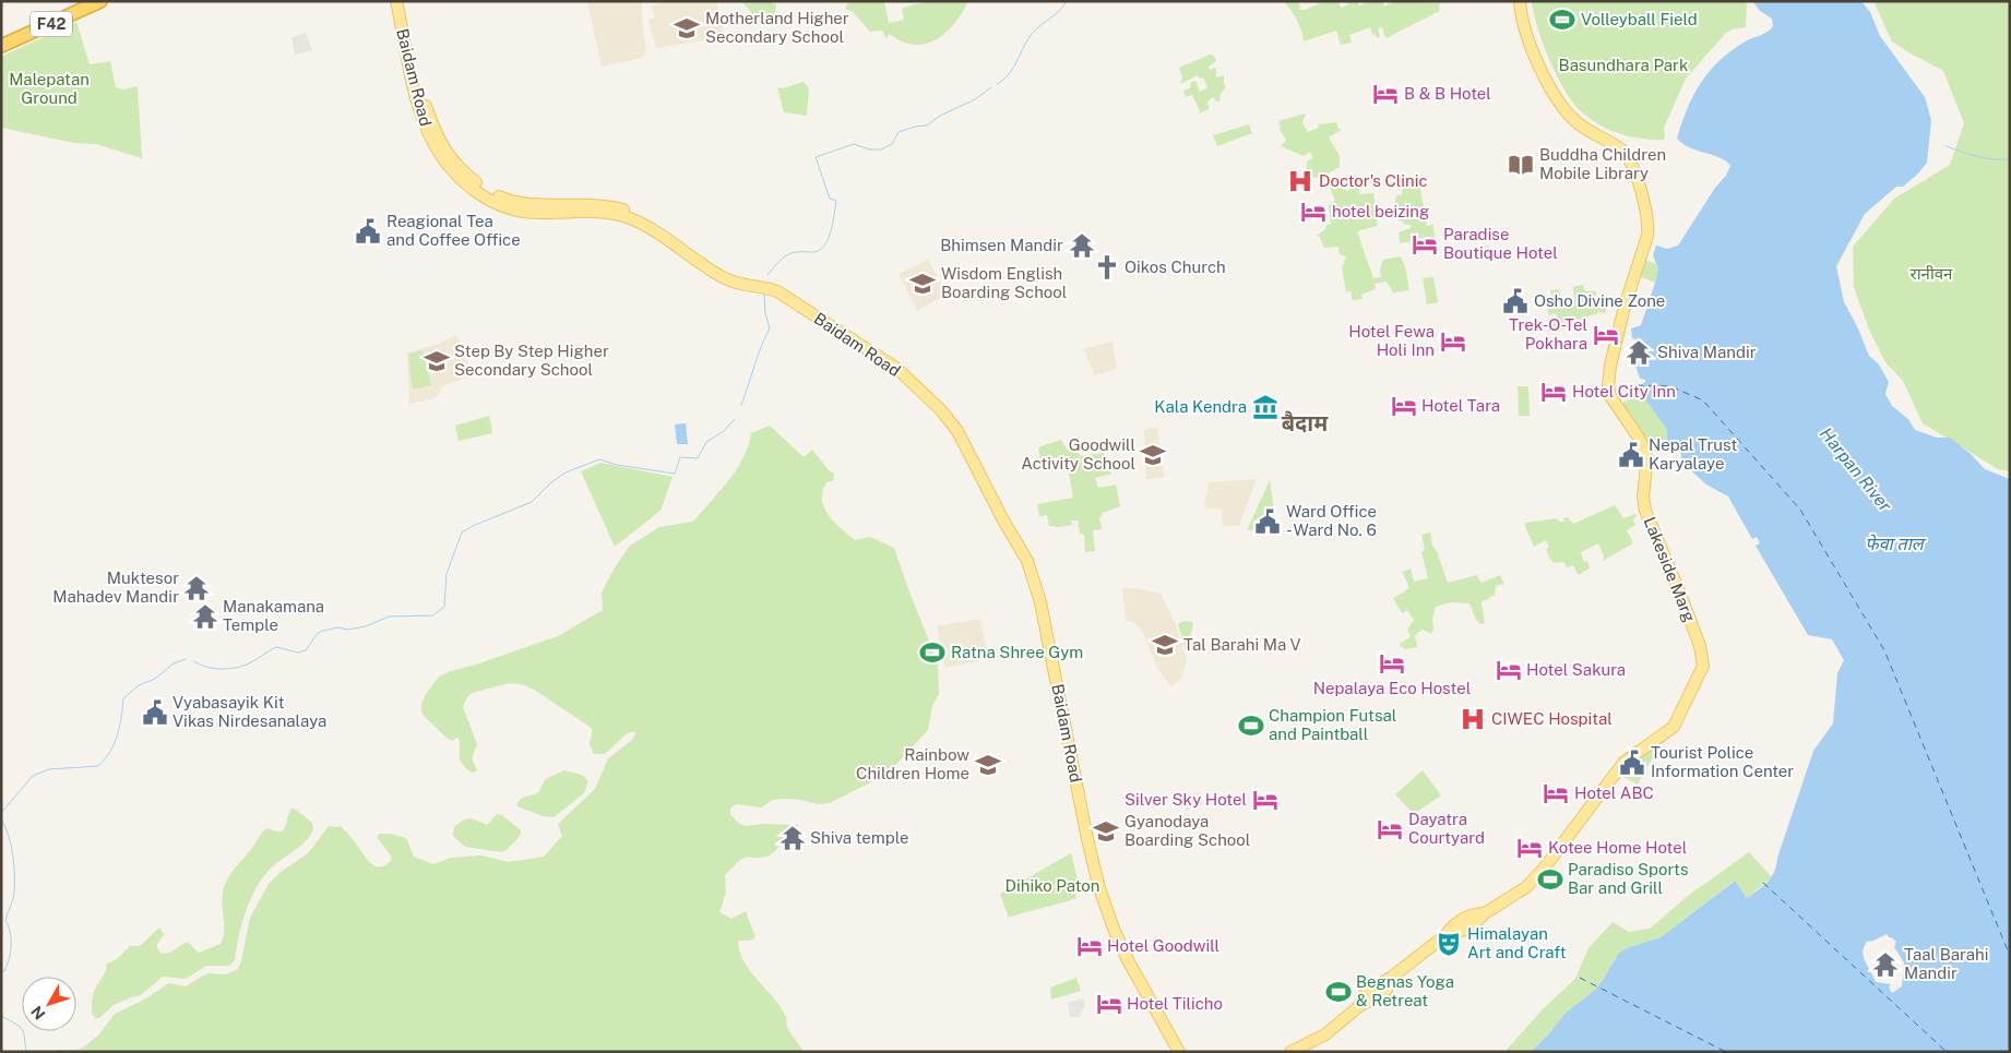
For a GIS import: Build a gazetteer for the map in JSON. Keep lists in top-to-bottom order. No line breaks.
{"streets":{"highway":["F42"],"main road":["Baidam Road","Lakeside Marg"]},"districts":["बैदाम"],"water":["Harpan River","फेवा ताल"],"parks":["Basundhara Park","Malepatan Ground","रानीवन","Dihiko Paton"],"places":{"sports":["Volleyball Field","Ratna Shree Gym","Champion Futsal and Paintball","Paradiso Sports Bar and Grill","Begnas Yoga & Retreat"],"school or university":["Motherland Higher Secondary School","Wisdom English Boarding School","Step By Step Higher Secondary School","Goodwill Activity School","Tal Barahi Ma V","Rainbow Children Home","Gyanodaya Boarding School"],"hotel":["B & B Hotel","hotel beizing","Paradise Boutique Hotel","Trek-O-Tel Pokhara","Hotel Fewa Holi Inn","Hotel City Inn","Hotel Tara","Nepalaya Eco Hostel","Hotel Sakura","Hotel ABC","Silver Sky Hotel","Dayatra Courtyard","Kotee Home Hotel","Hotel Goodwill","Hotel Tilicho"],"library":["Buddha Children Mobile Library"],"hospital":["Doctor's Clinic","CIWEC Hospital"],"public building":["Reagional Tea and Coffee Office","Osho Divine Zone","Nepal Trust Karyalaye","Ward Office - Ward No. 6","Vyabasayik Kit Vikas Nirdesanalaya","Tourist Police Information Center"],"temple":["Bhimsen Mandir","Shiva Mandir","Muktesor Mahadev Mandir","Manakamana Temple","Shiva temple","Taal Barahi Mandir"],"church":["Oikos Church"],"museum":["Kala Kendra"],"theatre":["Himalayan Art and Craft"]},"north":"bottom left"}
